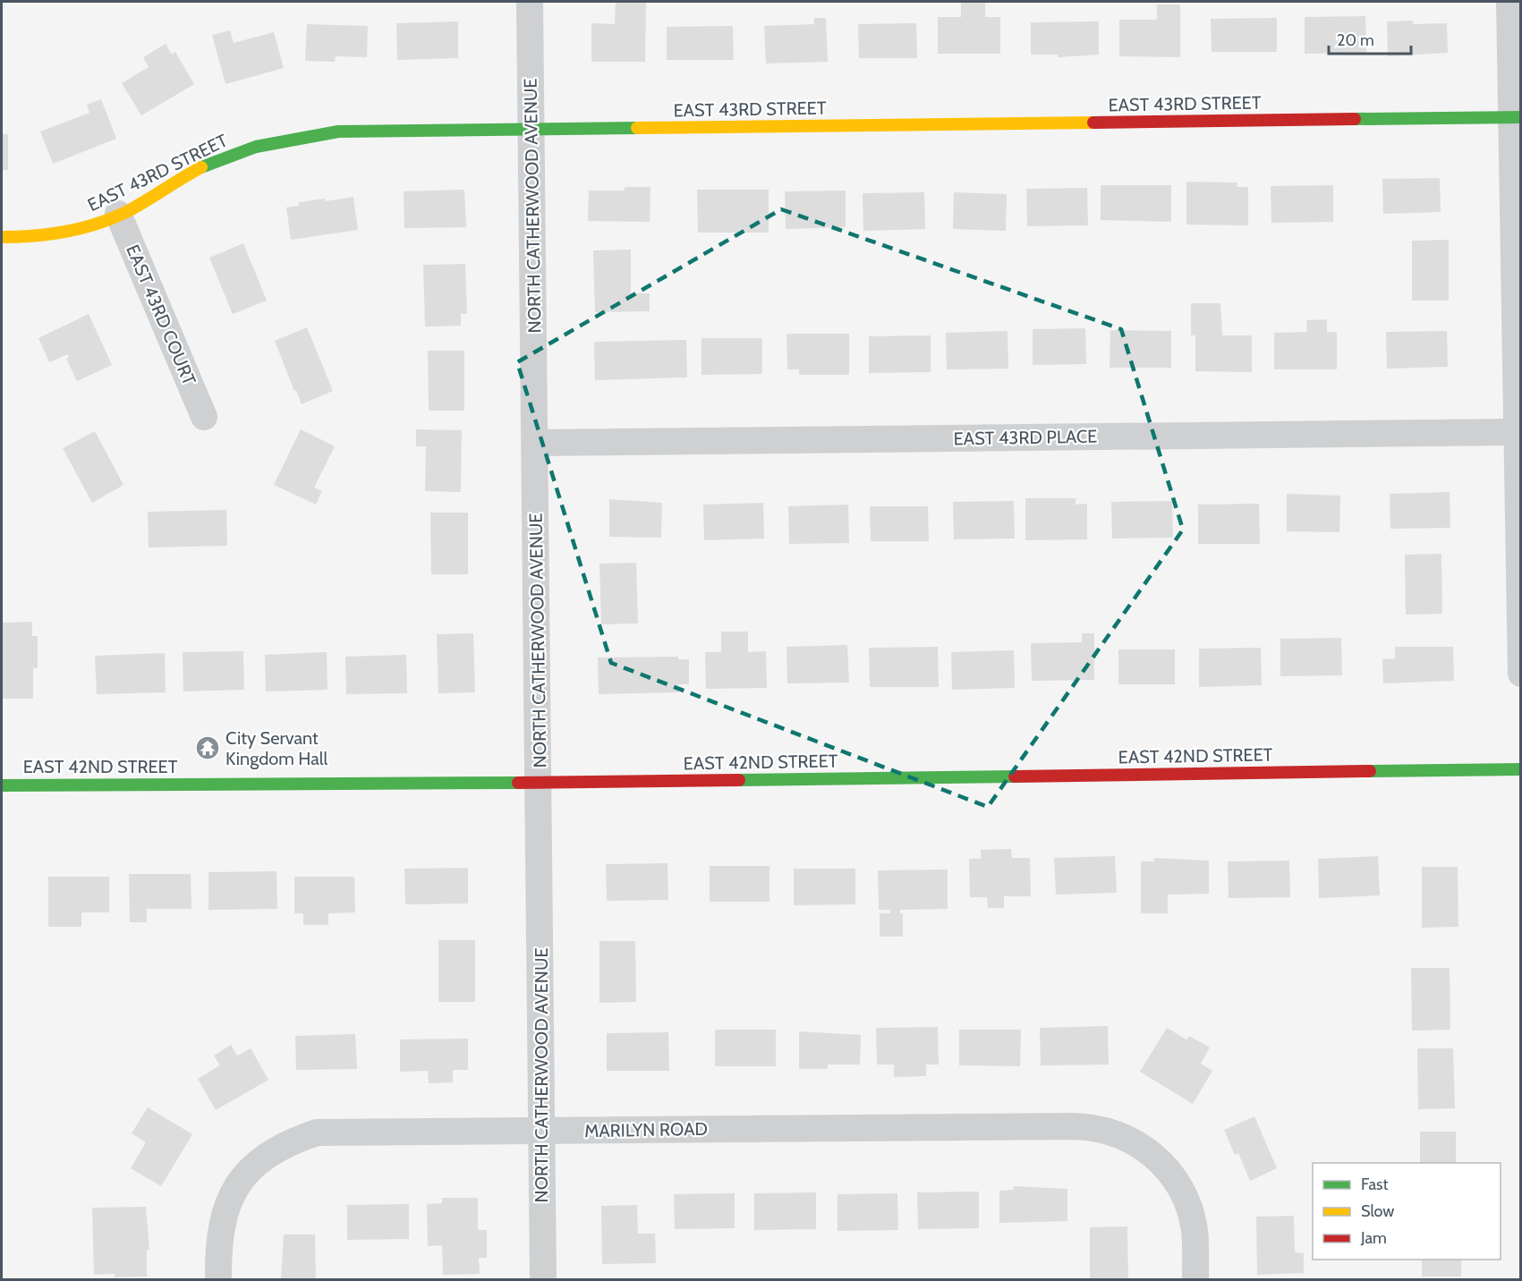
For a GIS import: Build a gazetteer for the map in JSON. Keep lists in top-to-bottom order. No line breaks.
{"streets":{"street":["EAST 43RD STREET","NORTH CATHERWOOD AVENUE","EAST 43RD COURT","EAST 43RD PLACE","EAST 42ND STREET","MARILYN ROAD"]},"crossings":[["EAST 43RD STREET","NORTH CATHERWOOD AVENUE"],["EAST 43RD STREET","EAST 43RD COURT"],["NORTH CATHERWOOD AVENUE","EAST 43RD PLACE"],["NORTH CATHERWOOD AVENUE","EAST 42ND STREET"],["NORTH CATHERWOOD AVENUE","MARILYN ROAD"]],"places":{"temple":["City Servant Kingdom Hall"]},"legend":["Fast","Slow","Jam"],"scale_bar":"20 m"}
